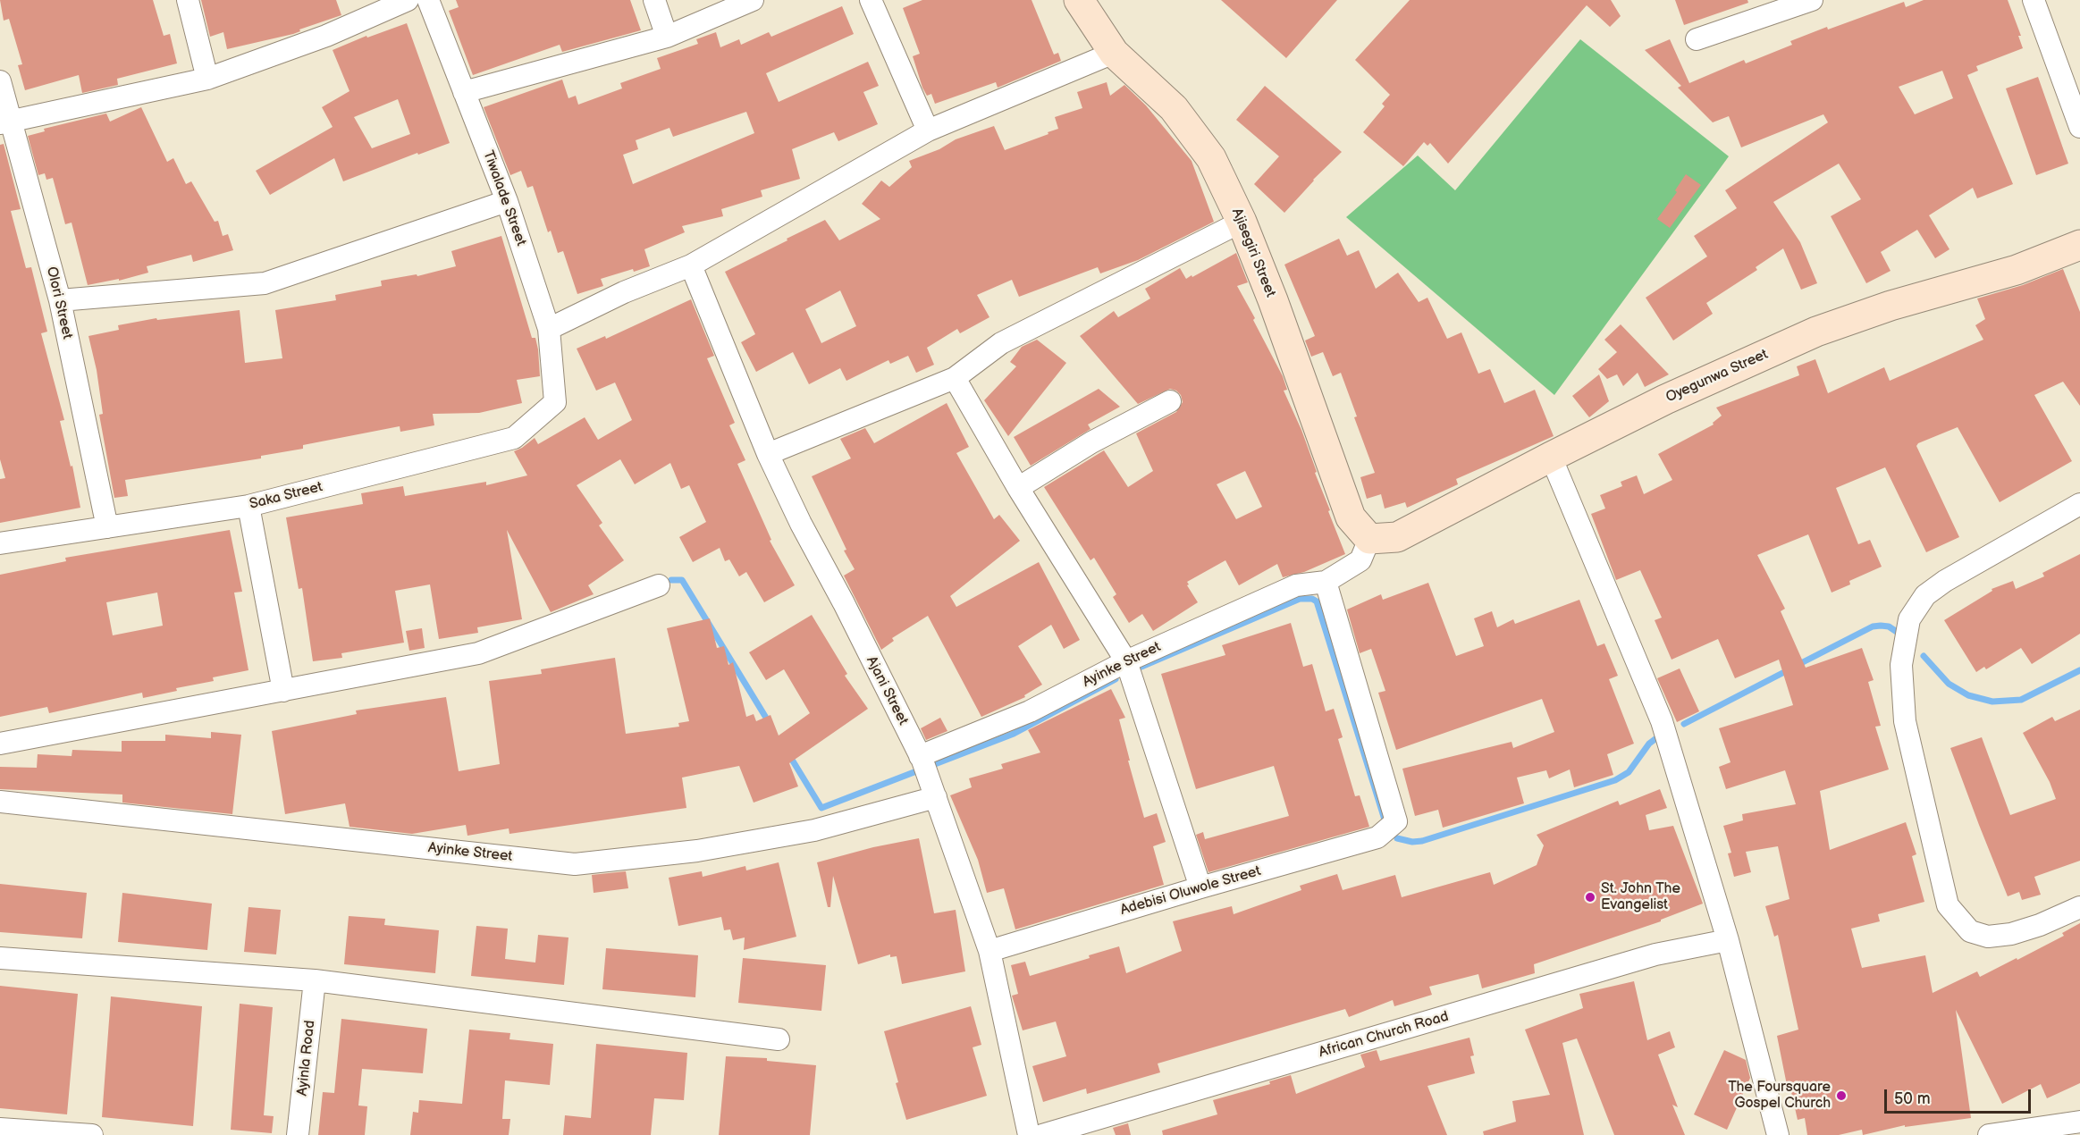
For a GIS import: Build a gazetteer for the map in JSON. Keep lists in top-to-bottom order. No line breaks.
{"streets":{"street":["Tiwalade Street","Ajisegiri Street","Olori Street","Oyegunwa Street","Saka Street","Ayinke Street","Ajani Street","Adebisi Oluwole Street","African Church Road","Ayinla Road"]},"crossings":[["Tiwalade Street","Saka Street"],["Ajisegiri Street","Oyegunwa Street"],["Olori Street","Saka Street"],["Ayinke Street","Ajani Street"],["Ayinke Street","Adebisi Oluwole Street"],["Ajani Street","Adebisi Oluwole Street"]],"places":["St. John The Evangelist","The Foursquare Gospel Church"],"scale_bar":"50 m"}
